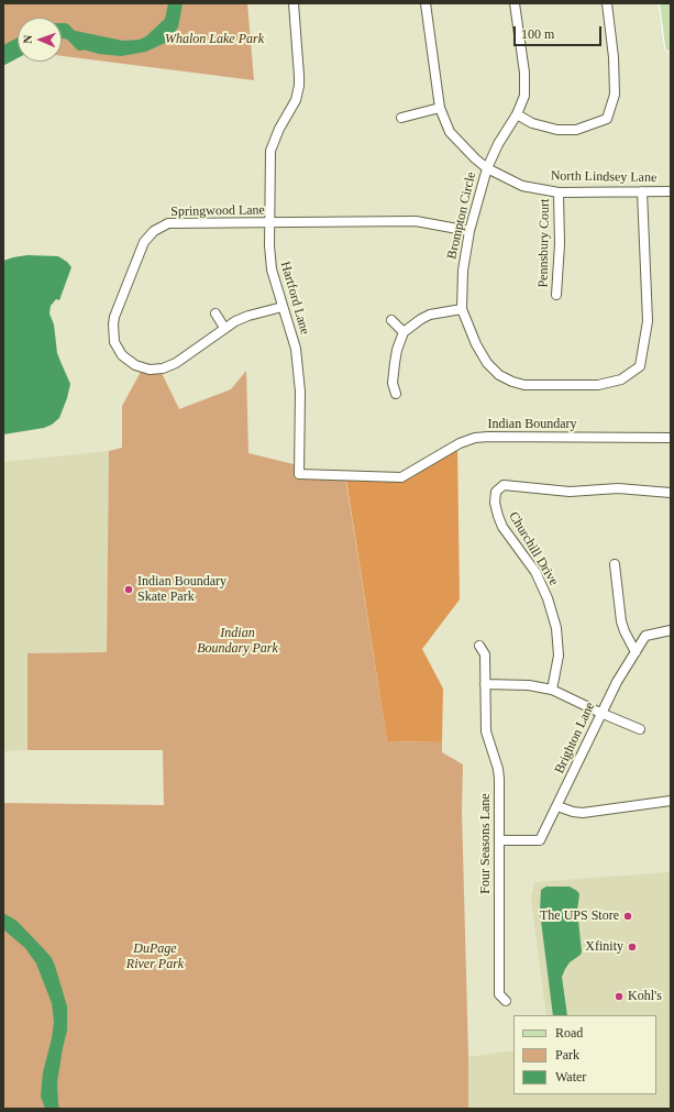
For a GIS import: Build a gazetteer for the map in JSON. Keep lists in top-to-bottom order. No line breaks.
{"streets":{"street":["North Lindsey Lane","Springwood Lane","Brompton Circle","Pennsbury Court","Hartford Lane","Indian Boundary","Churchill Drive","Brighton Lane","Four Seasons Lane"]},"crossings":[["North Lindsey Lane","Brompton Circle"],["North Lindsey Lane","Pennsbury Court"],["Springwood Lane","Brompton Circle"],["Springwood Lane","Hartford Lane"],["Hartford Lane","Indian Boundary"],["Brighton Lane","Four Seasons Lane"]],"parks":["Whalon Lake Park","Indian Boundary Park","DuPage River Park"],"places":["Indian Boundary Skate Park","The UPS Store","Xfinity","Kohl's"],"legend":["Road","Park","Water"],"scale_bar":"100 m","north":"left"}
